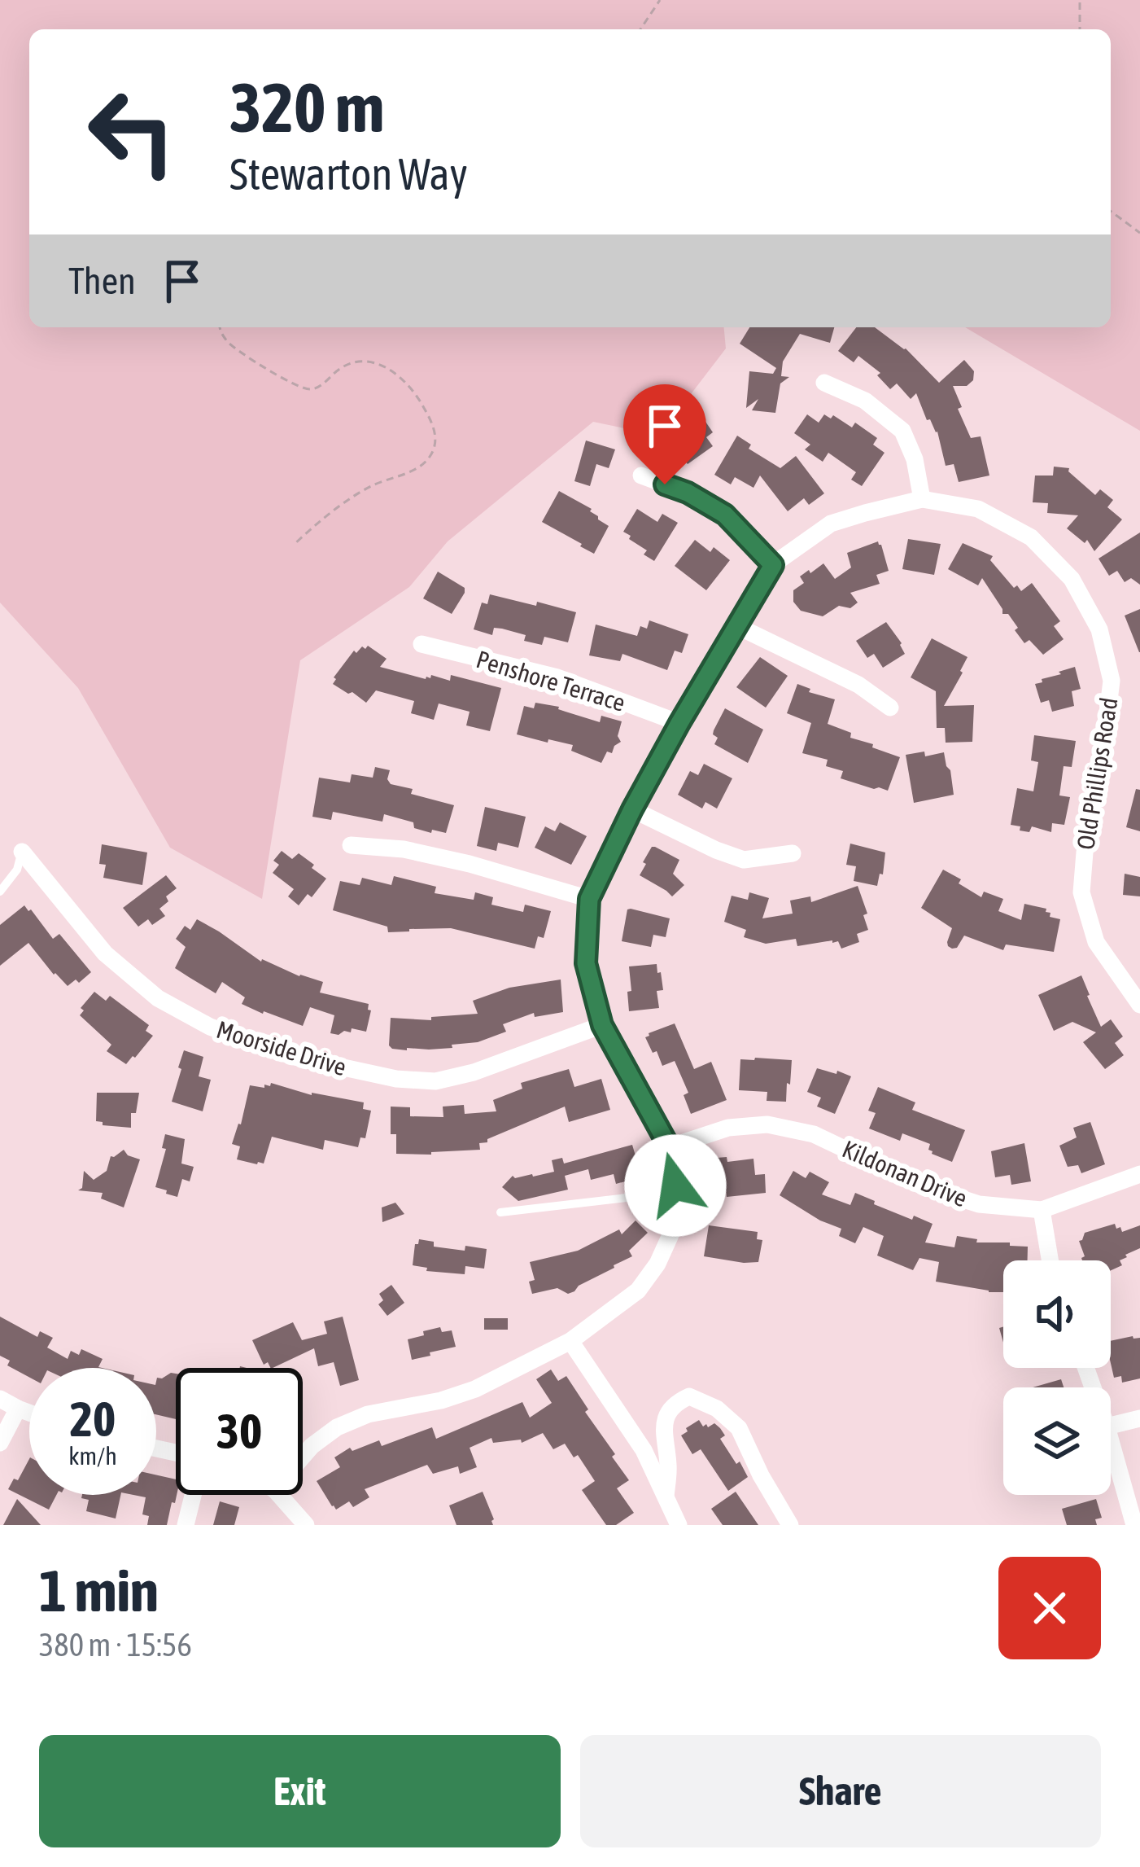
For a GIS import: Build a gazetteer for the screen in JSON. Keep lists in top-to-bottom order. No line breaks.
{"streets":{"street":["Penshore Terrace","Old Phillips Road","Moorside Drive","Kildonan Drive"]},"crossings":[["Penshore Terrace","Old Phillips Road"],["Old Phillips Road","Moorside Drive"],["Old Phillips Road","Kildonan Drive"]],"page":{"turn":["320 m","Stewarton Way"],"then":"Then","speed":"20 km/h","limit":"30","heading":["1 min","380 m · 15:56"],"buttons":["Exit","Share"]}}
